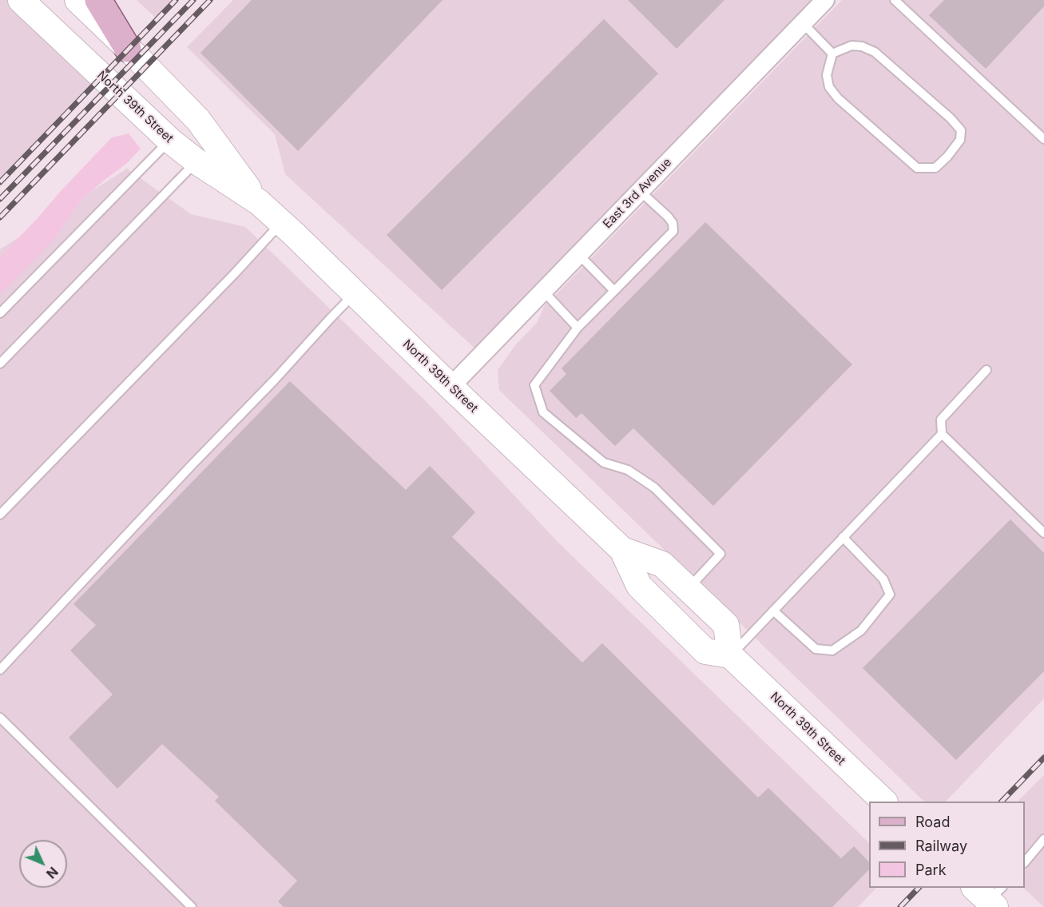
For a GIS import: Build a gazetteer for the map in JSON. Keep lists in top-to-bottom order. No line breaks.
{"streets":{"main road":["North 39th Street"],"street":["East 3rd Avenue"]},"crossings":[["North 39th Street","East 3rd Avenue"]],"legend":["Road","Railway","Park"],"north":"bottom right"}
